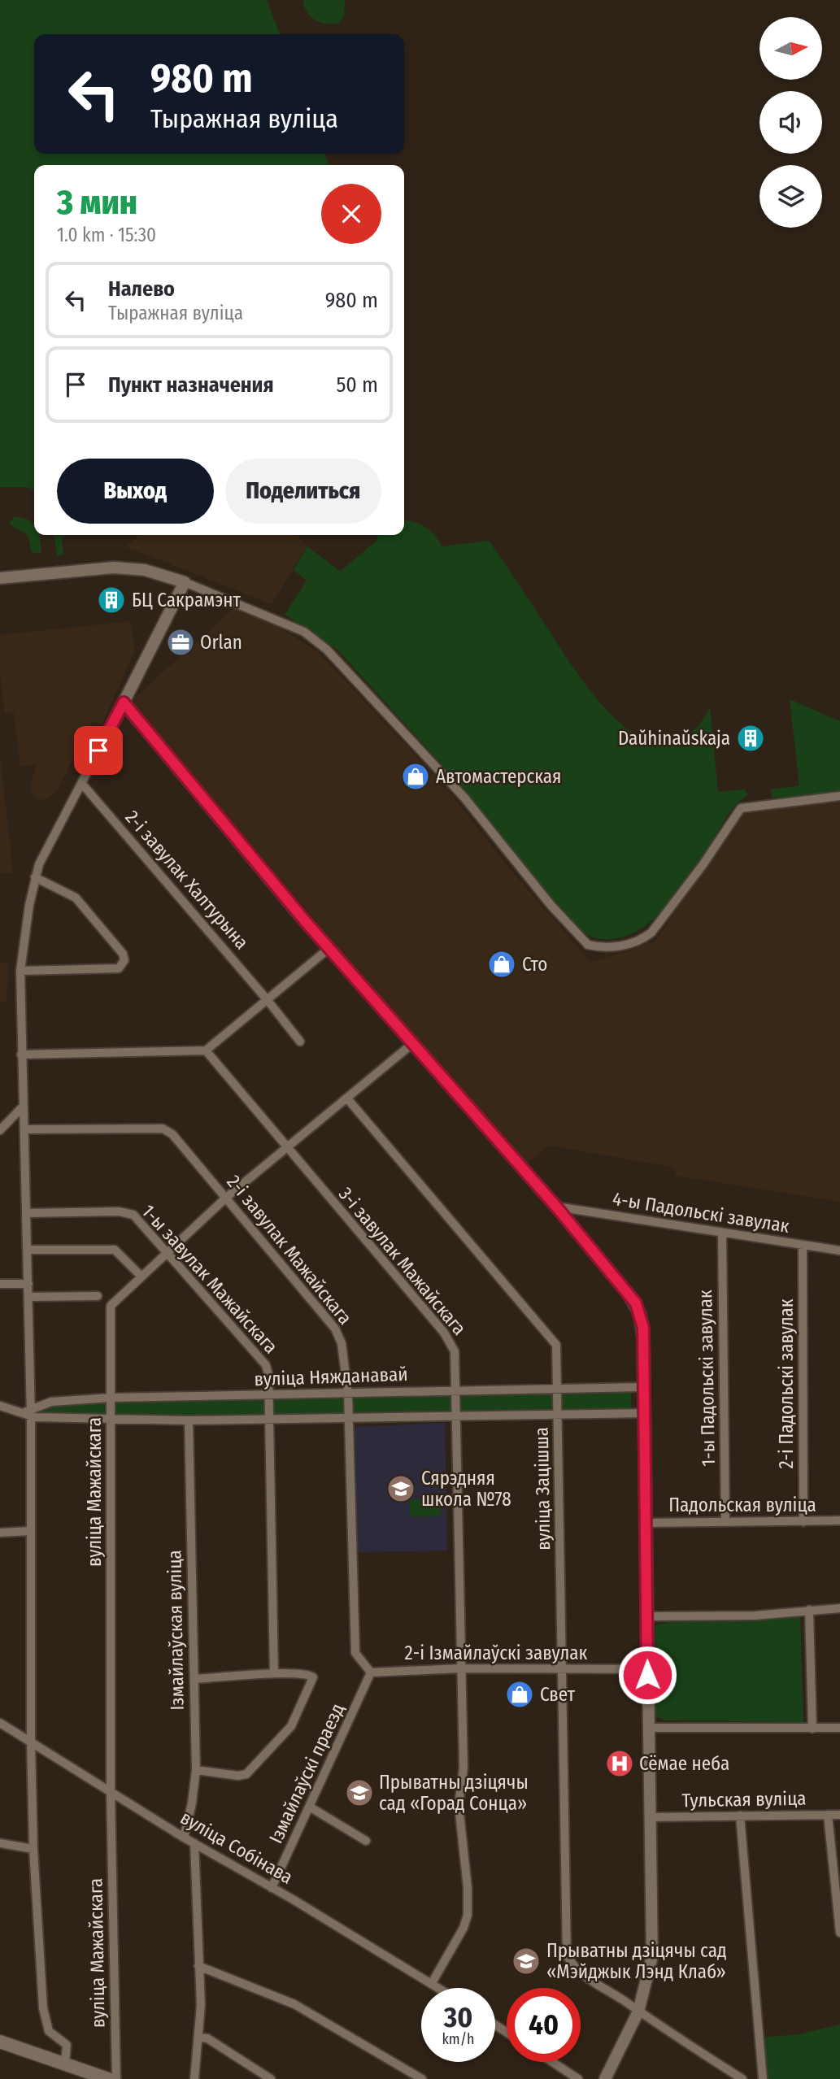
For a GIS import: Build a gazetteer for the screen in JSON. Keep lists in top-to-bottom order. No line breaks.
{"streets":{"street":["2-і завулак Халтурына","4-ы Падольскі завулак","2-і завулак Мажайскага","3-і завулак Мажайскага","1-ы завулак Мажайскага","вуліца Няжданавай","1-ы Падольскі завулак","2-і Падольскі завулак","вуліца Зацішша","вуліца Мажайскага","Падольская вуліца","Ізмайлаўская вуліца","2-і Ізмайлаўскі завулак","Ізмайлаўскі праезд","Тульская вуліца","вуліца Собінава"]},"crossings":[["4-ы Падольскі завулак","1-ы Падольскі завулак"],["4-ы Падольскі завулак","2-і Падольскі завулак"],["2-і завулак Мажайскага","вуліца Няжданавай"],["2-і завулак Мажайскага","вуліца Мажайскага"],["2-і завулак Мажайскага","2-і Ізмайлаўскі завулак"],["2-і завулак Мажайскага","Ізмайлаўскі праезд"],["3-і завулак Мажайскага","вуліца Няжданавай"],["3-і завулак Мажайскага","вуліца Мажайскага"],["3-і завулак Мажайскага","2-і Ізмайлаўскі завулак"],["3-і завулак Мажайскага","вуліца Собінава"],["1-ы завулак Мажайскага","вуліца Няжданавай"],["1-ы завулак Мажайскага","вуліца Мажайскага"],["вуліца Няжданавай","вуліца Зацішша"],["вуліца Няжданавай","вуліца Мажайскага"],["1-ы Падольскі завулак","Падольская вуліца"],["2-і Падольскі завулак","Падольская вуліца"],["вуліца Зацішша","вуліца Мажайскага"],["вуліца Зацішша","2-і Ізмайлаўскі завулак"],["вуліца Мажайскага","вуліца Собінава"],["Ізмайлаўская вуліца","вуліца Собінава"],["2-і Ізмайлаўскі завулак","Ізмайлаўскі праезд"],["Ізмайлаўскі праезд","вуліца Собінава"]],"places":{"building":["БЦ Сакрамэнт","Daŭhinaŭskaja"],"office":["Orlan"],"shop":["Автомастерская","Сто","Свет"],"school or university":["Сярэдняя школа №78","Прыватны дзіцячы сад «Горад Сонца»","Прыватны дзіцячы сад «Мэйджык Лэнд Клаб»"],"hospital":["Сёмае неба"]},"north":"right","page":{"turn":["980 m","Тыражная вуліца"],"heading":["3 мин","1.0 km · 15:30"],"list":[{"name":"Налево","note":"Тыражная вуліца","value":"980 m"},{"name":"Пункт назначения","value":"50 m"}],"buttons":["Выход","Поделиться"],"speed":"30 km/h","limit":"40"}}
